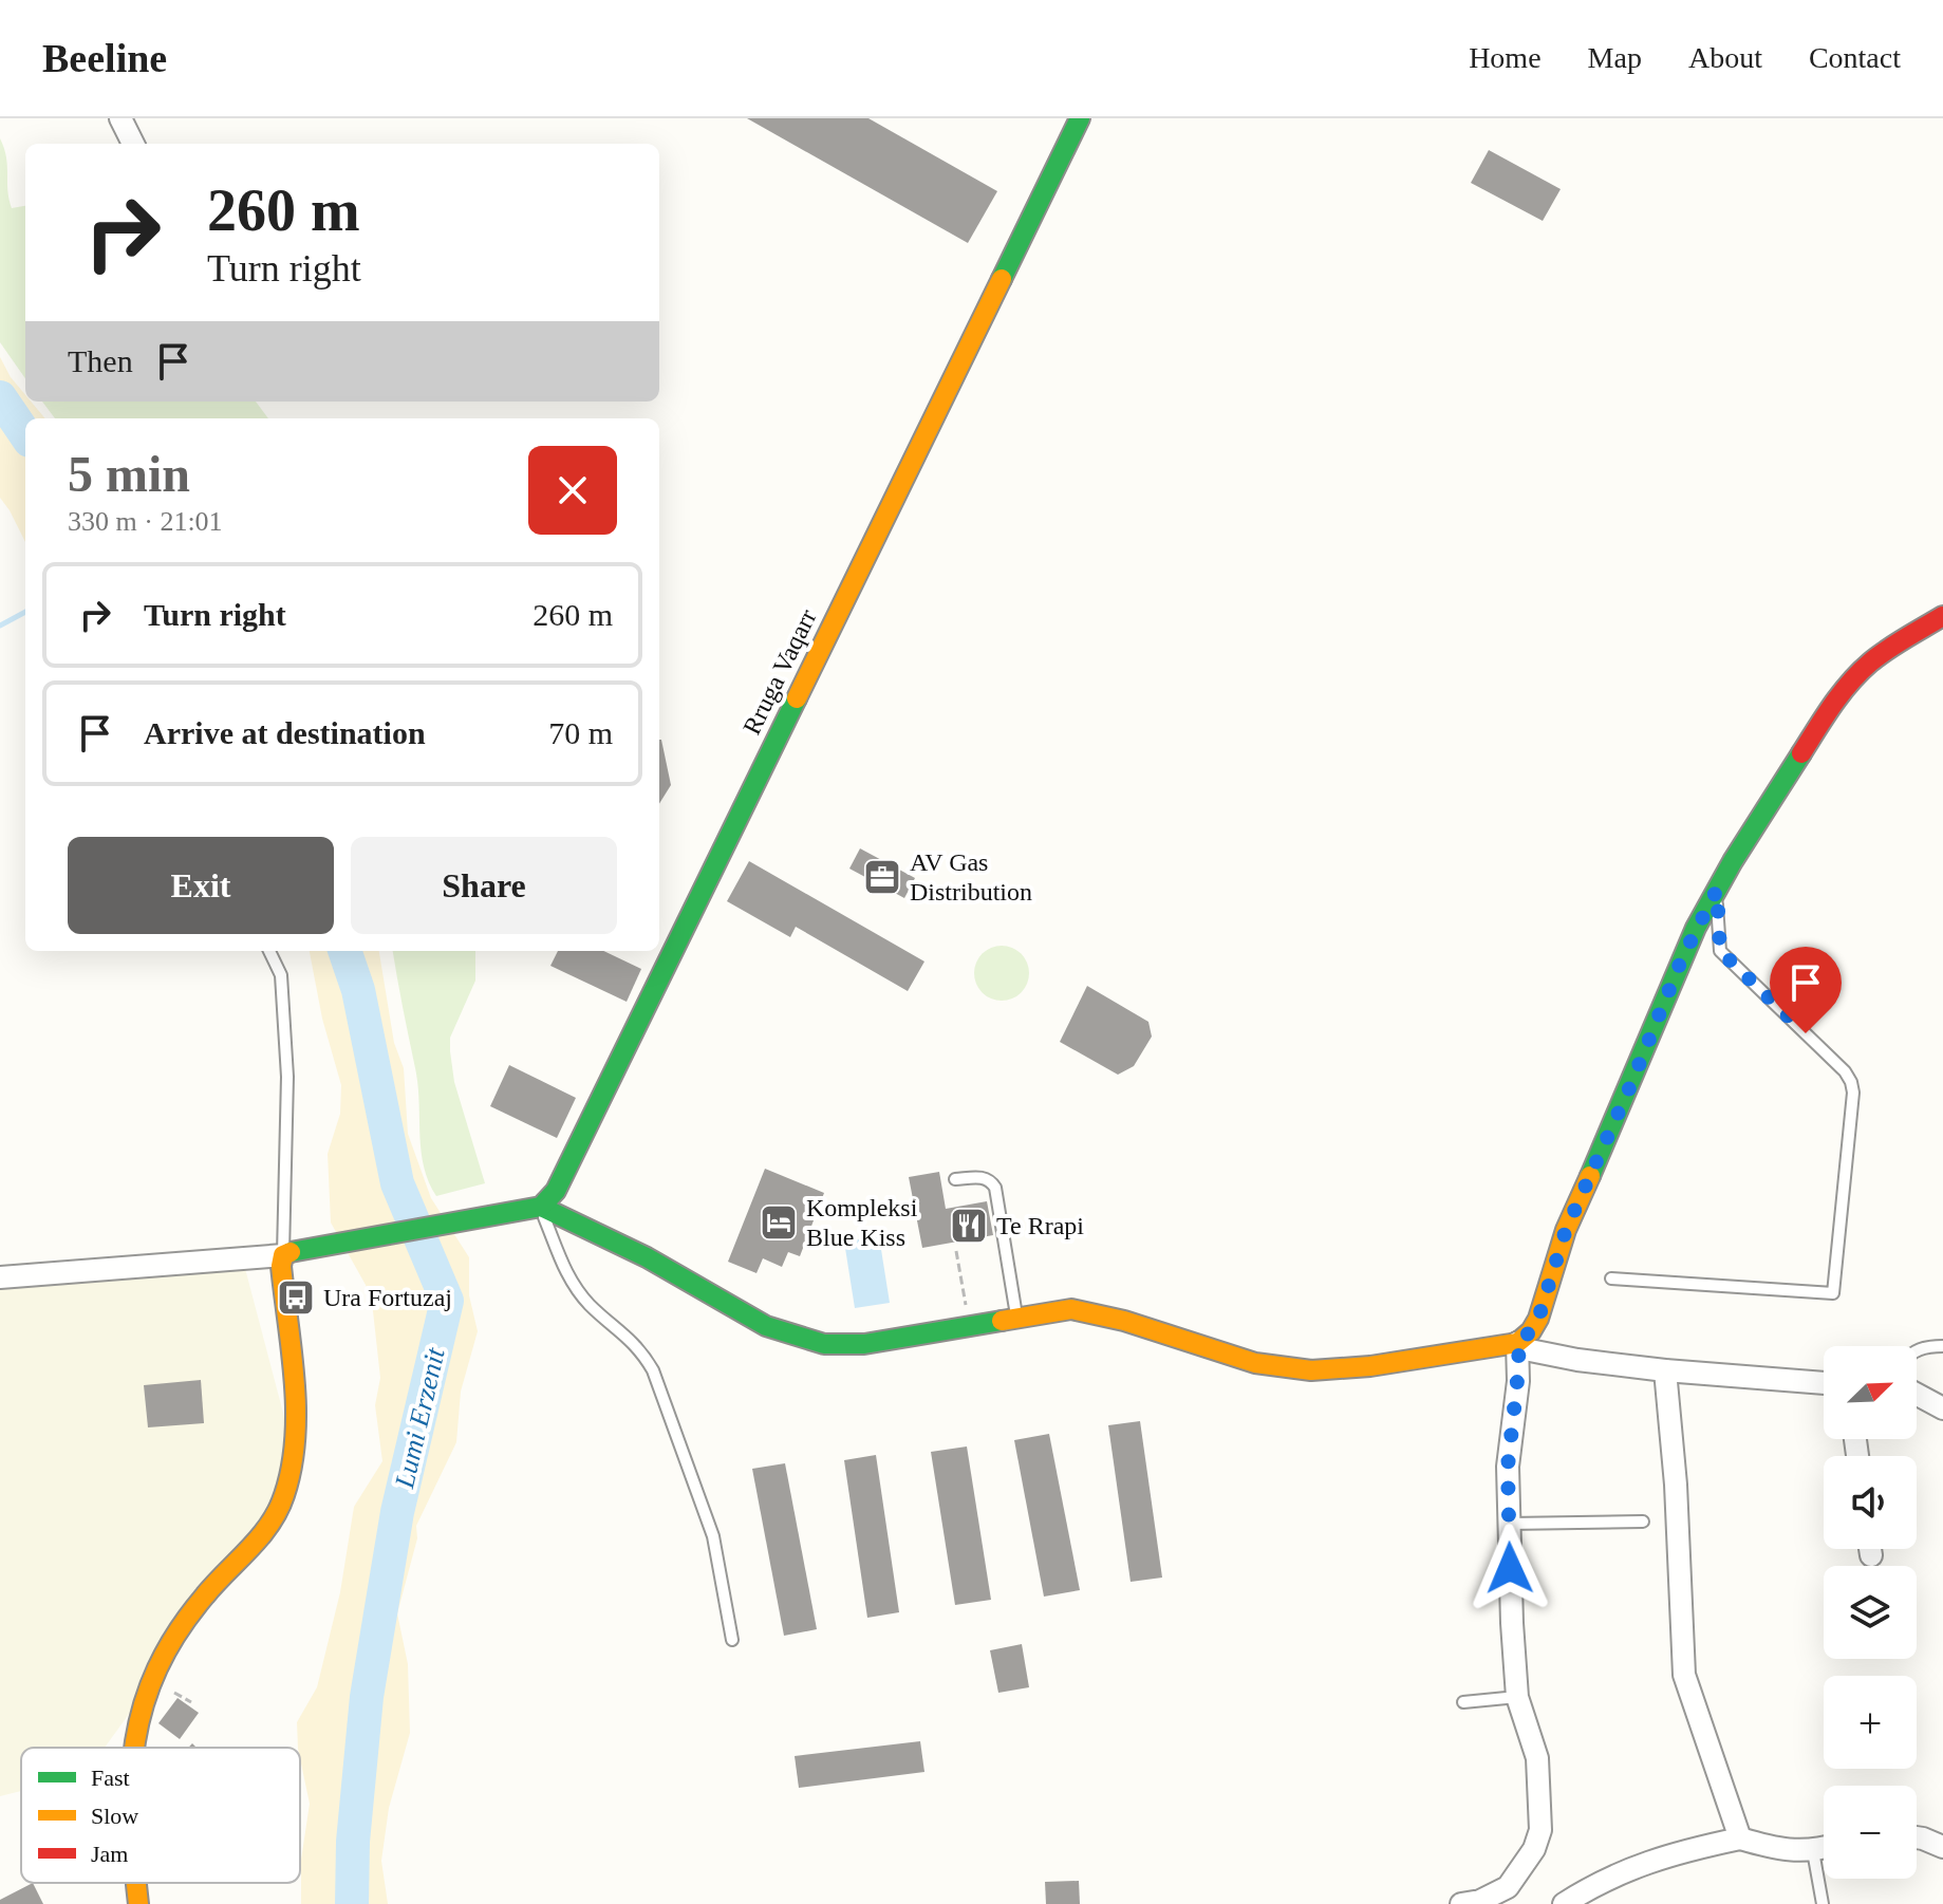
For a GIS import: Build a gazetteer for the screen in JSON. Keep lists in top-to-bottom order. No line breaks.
{"streets":{"main road":["Rruga Vaqarr"]},"water":["Lumi Erzenit"],"places":{"office":["AV Gas Distribution"],"hotel":["Kompleksi Blue Kiss"],"restaurant":["Te Rrapi"],"bus stop":["Ura Fortuzaj"]},"legend":["Fast","Slow","Jam"],"north":"top right","page":{"header":"Beeline","nav":["Home","Map","About","Contact"],"turn":["260 m","Turn right"],"then":"Then","heading":["5 min","330 m · 21:01"],"list":[{"name":"Turn right","value":"260 m"},{"name":"Arrive at destination","value":"70 m"}],"buttons":["Exit","Share"],"map_buttons":["+","−"]}}
